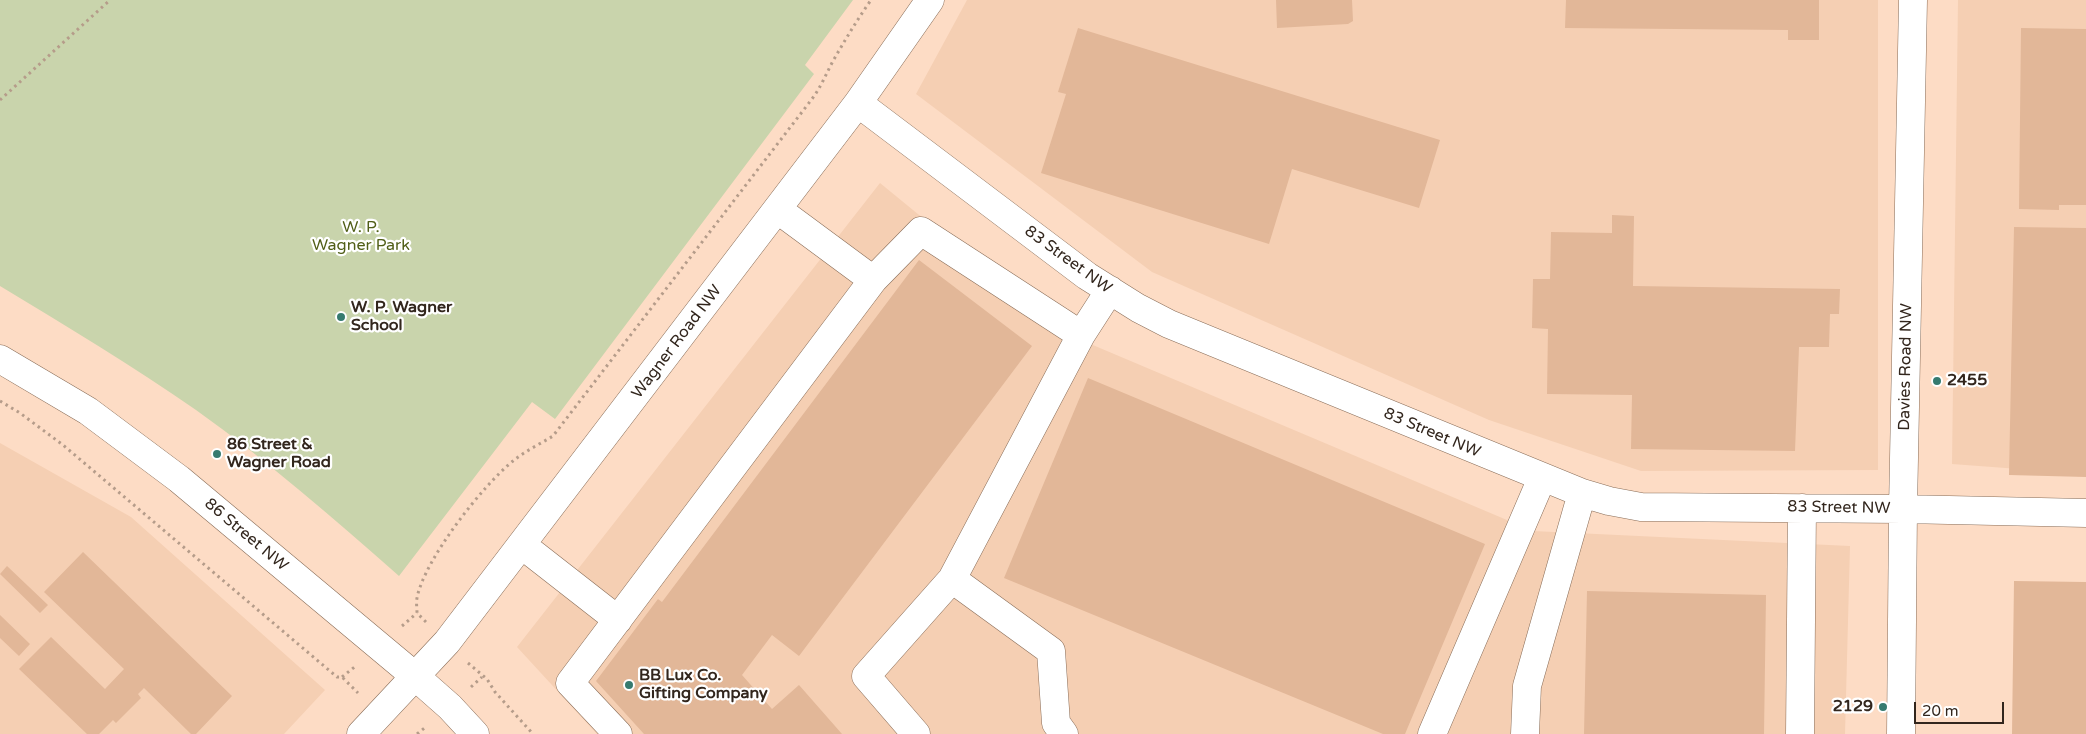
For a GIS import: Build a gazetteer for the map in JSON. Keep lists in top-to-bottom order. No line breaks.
{"streets":{"street":["83 Street NW","Wagner Road NW","Davies Road NW","86 Street NW"]},"crossings":[["83 Street NW","Wagner Road NW"],["83 Street NW","Davies Road NW"],["Wagner Road NW","86 Street NW"]],"parks":["W. P. Wagner Park"],"places":["W. P. Wagner School","2455","86 Street & Wagner Road","BB Lux Co. Gifting Company","2129"],"scale_bar":"20 m"}
